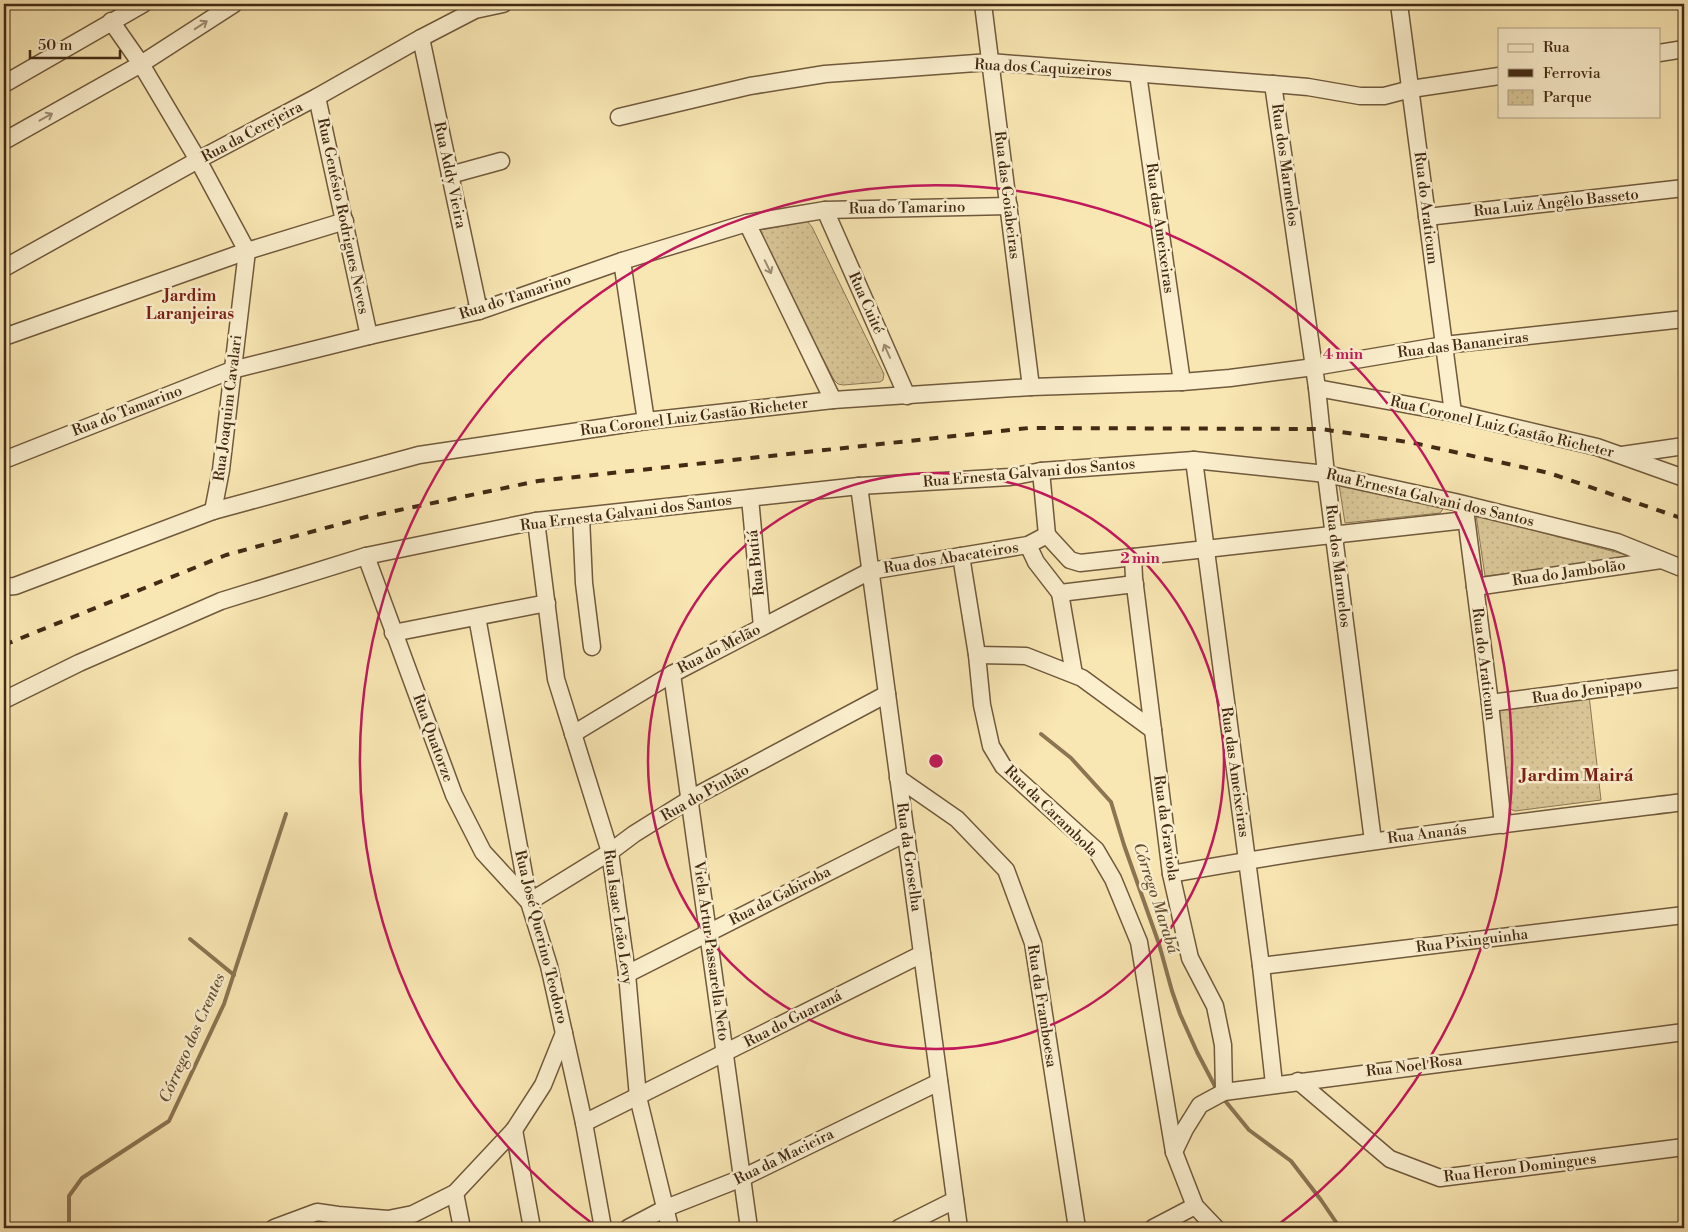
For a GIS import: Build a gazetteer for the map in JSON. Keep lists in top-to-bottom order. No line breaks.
{"streets":{"street":["Rua dos Caquizeiros","Rua da Cerejeira","Rua dos Marmelos","Rua Addy Vieira","Rua das Goiabeiras","Rua Luiz Angêlo Basseto","Rua do Tamarino","Rua do Araticum","Rua Genésio Rodrigues Neves","Rua das Ameixeiras","Rua Cuité","Rua das Bananeiras","Rua Joaquim Cavalari","Rua Coronel Luiz Gastão Richeter","Rua Ernesta Galvani dos Santos","Rua dos Abacateiros","Rua Butiá","Rua do Jambolão","Rua do Melão","Rua do Jenipapo","Rua Quatorze","Rua do Pinhão","Rua da Carambola","Rua da Graviola","Rua Ananás","Rua da Groselha","Rua da Gabiroba","Rua Isaac Leão Levy","Rua José Querino Teodoro","Rua Pixinguinha","Viela Artur Passarella Neto","Rua da Framboesa","Rua do Guaraná","Rua Noel Rosa","Rua da Macieira","Rua Heron Domingues"]},"crossings":[["Rua dos Caquizeiros","Rua dos Marmelos"],["Rua dos Caquizeiros","Rua das Goiabeiras"],["Rua dos Caquizeiros","Rua do Araticum"],["Rua dos Caquizeiros","Rua das Ameixeiras"],["Rua da Cerejeira","Rua Addy Vieira"],["Rua da Cerejeira","Rua Genésio Rodrigues Neves"],["Rua dos Marmelos","Rua das Bananeiras"],["Rua dos Marmelos","Rua Coronel Luiz Gastão Richeter"],["Rua dos Marmelos","Rua Ernesta Galvani dos Santos"],["Rua dos Marmelos","Rua Ananás"],["Rua Addy Vieira","Rua do Tamarino"],["Rua das Goiabeiras","Rua do Tamarino"],["Rua das Goiabeiras","Rua Coronel Luiz Gastão Richeter"],["Rua Luiz Angêlo Basseto","Rua do Araticum"],["Rua do Tamarino","Rua Genésio Rodrigues Neves"],["Rua do Tamarino","Rua Cuité"],["Rua do Tamarino","Rua Joaquim Cavalari"],["Rua do Araticum","Rua das Bananeiras"],["Rua do Araticum","Rua Coronel Luiz Gastão Richeter"],["Rua do Araticum","Rua Ernesta Galvani dos Santos"],["Rua do Araticum","Rua do Jambolão"],["Rua do Araticum","Rua do Jenipapo"],["Rua do Araticum","Rua Ananás"],["Rua das Ameixeiras","Rua das Bananeiras"],["Rua das Ameixeiras","Rua Coronel Luiz Gastão Richeter"],["Rua das Ameixeiras","Rua Ernesta Galvani dos Santos"],["Rua das Ameixeiras","Rua Ananás"],["Rua das Ameixeiras","Rua Pixinguinha"],["Rua das Ameixeiras","Rua Noel Rosa"],["Rua Cuité","Rua Coronel Luiz Gastão Richeter"],["Rua das Bananeiras","Rua Coronel Luiz Gastão Richeter"],["Rua Joaquim Cavalari","Rua Coronel Luiz Gastão Richeter"],["Rua Ernesta Galvani dos Santos","Rua Butiá"],["Rua Ernesta Galvani dos Santos","Rua do Jambolão"],["Rua Ernesta Galvani dos Santos","Rua Quatorze"],["Rua Ernesta Galvani dos Santos","Rua da Groselha"],["Rua Ernesta Galvani dos Santos","Rua Isaac Leão Levy"],["Rua dos Abacateiros","Rua do Melão"],["Rua dos Abacateiros","Rua da Carambola"],["Rua dos Abacateiros","Rua da Groselha"],["Rua Butiá","Rua do Melão"],["Rua do Melão","Rua da Groselha"],["Rua do Melão","Rua Isaac Leão Levy"],["Rua do Melão","Viela Artur Passarella Neto"],["Rua Quatorze","Rua do Pinhão"],["Rua Quatorze","Rua José Querino Teodoro"],["Rua do Pinhão","Rua da Groselha"],["Rua do Pinhão","Rua Isaac Leão Levy"],["Rua do Pinhão","Rua José Querino Teodoro"],["Rua do Pinhão","Viela Artur Passarella Neto"],["Rua da Carambola","Rua Noel Rosa"],["Rua da Graviola","Rua Ananás"],["Rua da Graviola","Rua Noel Rosa"],["Rua da Groselha","Rua da Gabiroba"],["Rua da Groselha","Rua da Framboesa"],["Rua da Groselha","Rua do Guaraná"],["Rua da Groselha","Rua da Macieira"],["Rua da Gabiroba","Rua Isaac Leão Levy"],["Rua da Gabiroba","Viela Artur Passarella Neto"],["Rua Isaac Leão Levy","Rua do Guaraná"],["Rua Isaac Leão Levy","Rua da Macieira"],["Rua José Querino Teodoro","Rua do Guaraná"],["Viela Artur Passarella Neto","Rua do Guaraná"],["Viela Artur Passarella Neto","Rua da Macieira"],["Rua Noel Rosa","Rua Heron Domingues"]],"districts":["Jardim Laranjeiras","Jardim Mairá"],"water":["Córrego Marabá","Córrego dos Crentes"],"legend":["Rua","Ferrovia","Parque"],"scale_bar":"50 m","rings":["4 min","2 min"]}
